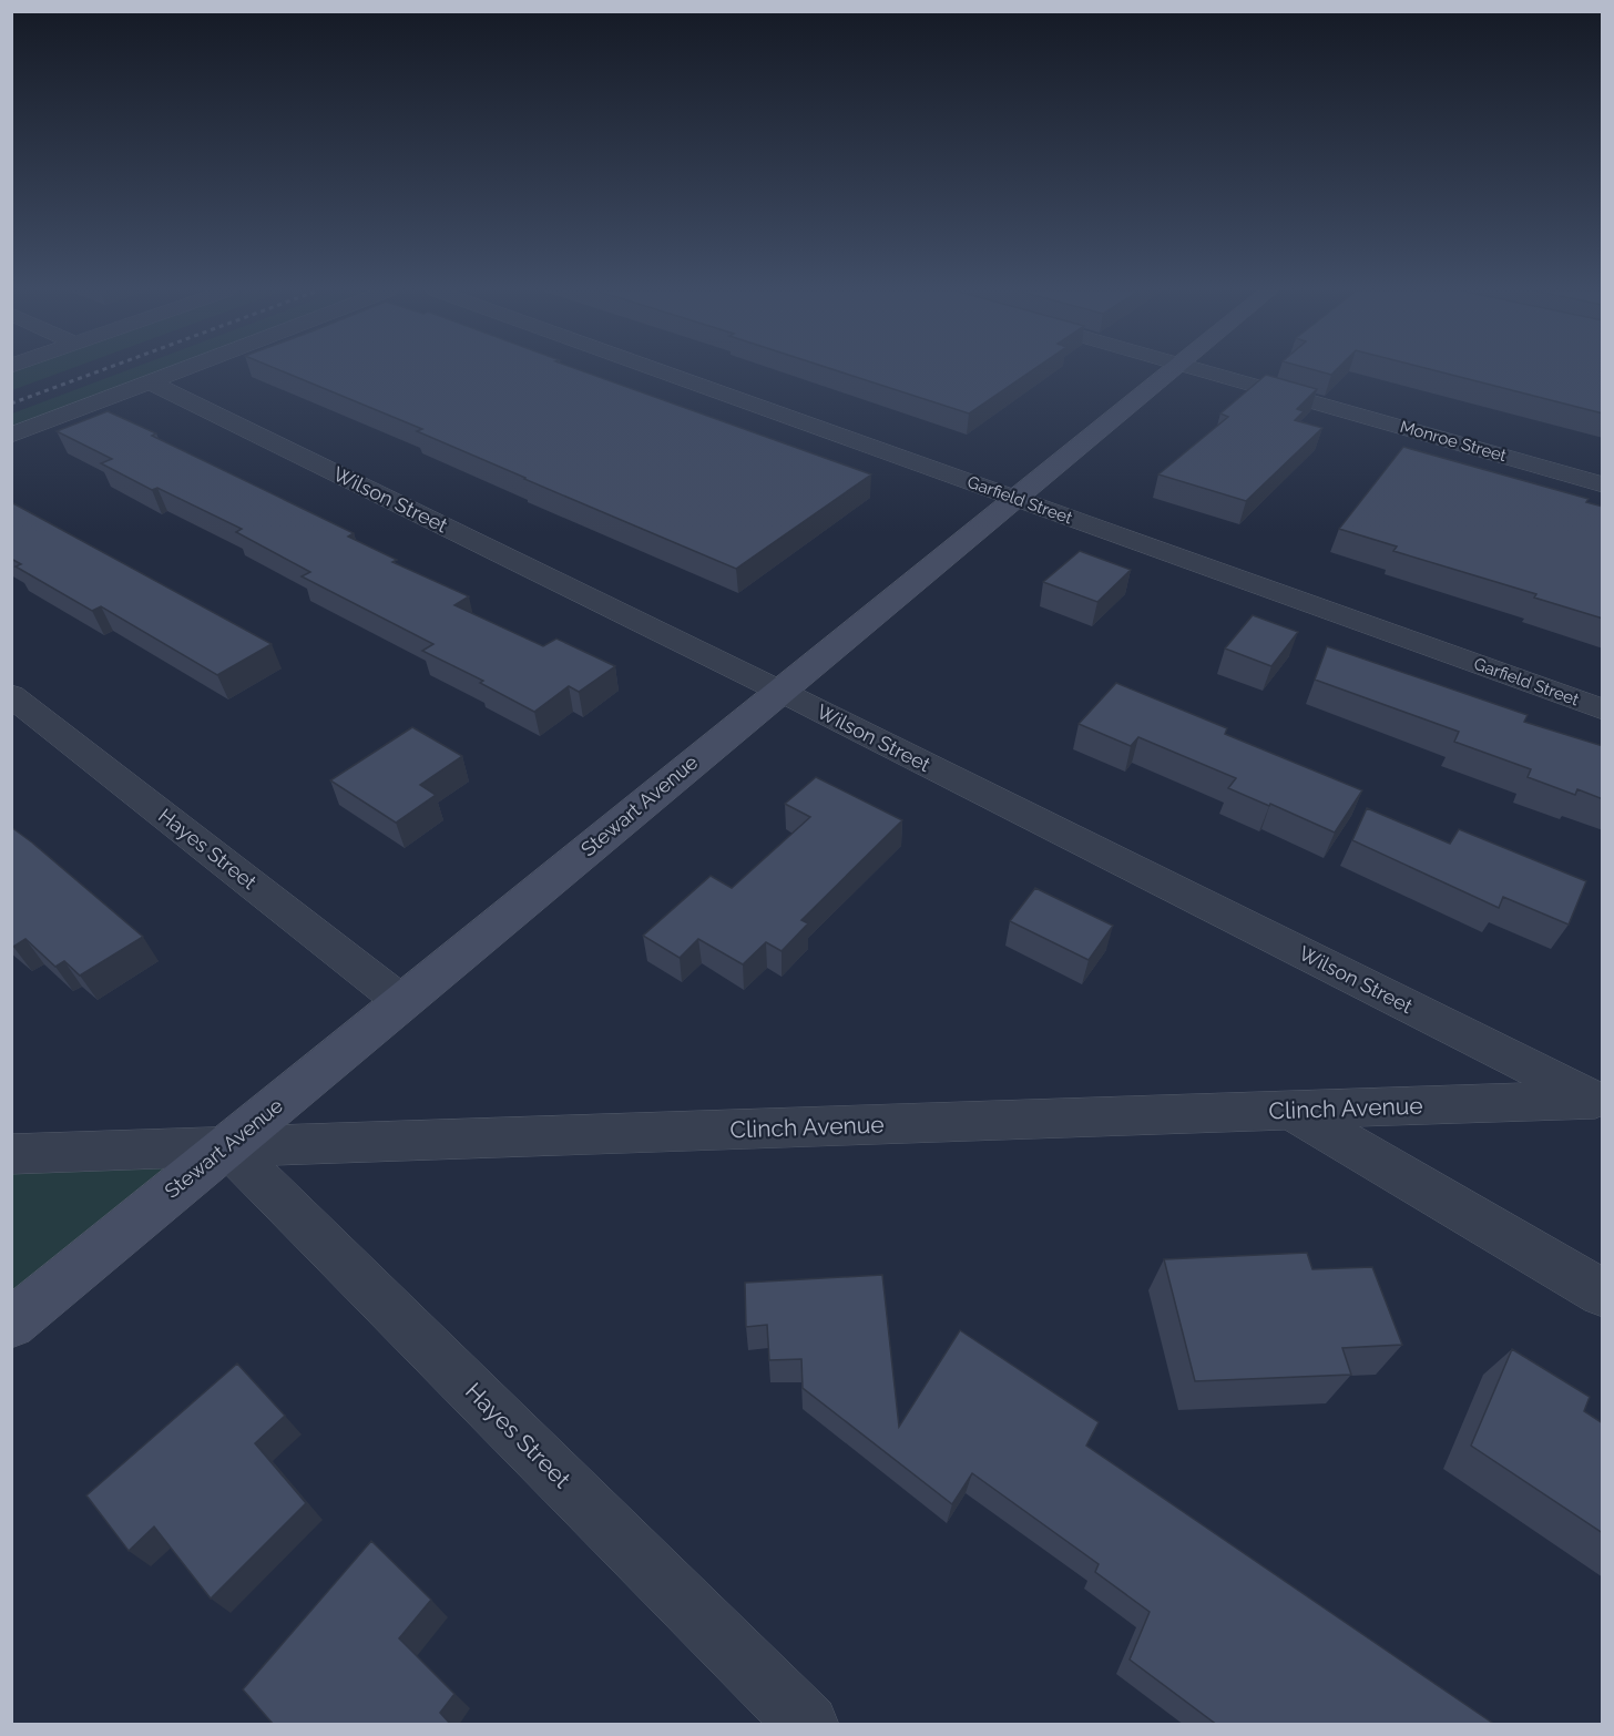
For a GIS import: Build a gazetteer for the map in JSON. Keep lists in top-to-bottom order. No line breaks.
{"streets":{"main road":["Stewart Avenue"],"street":["Monroe Street","Wilson Street","Garfield Street","Hayes Street","Clinch Avenue"]},"crossings":[["Wilson Street","Stewart Avenue"],["Wilson Street","Clinch Avenue"],["Garfield Street","Stewart Avenue"],["Stewart Avenue","Hayes Street"],["Stewart Avenue","Clinch Avenue"],["Hayes Street","Clinch Avenue"]]}
